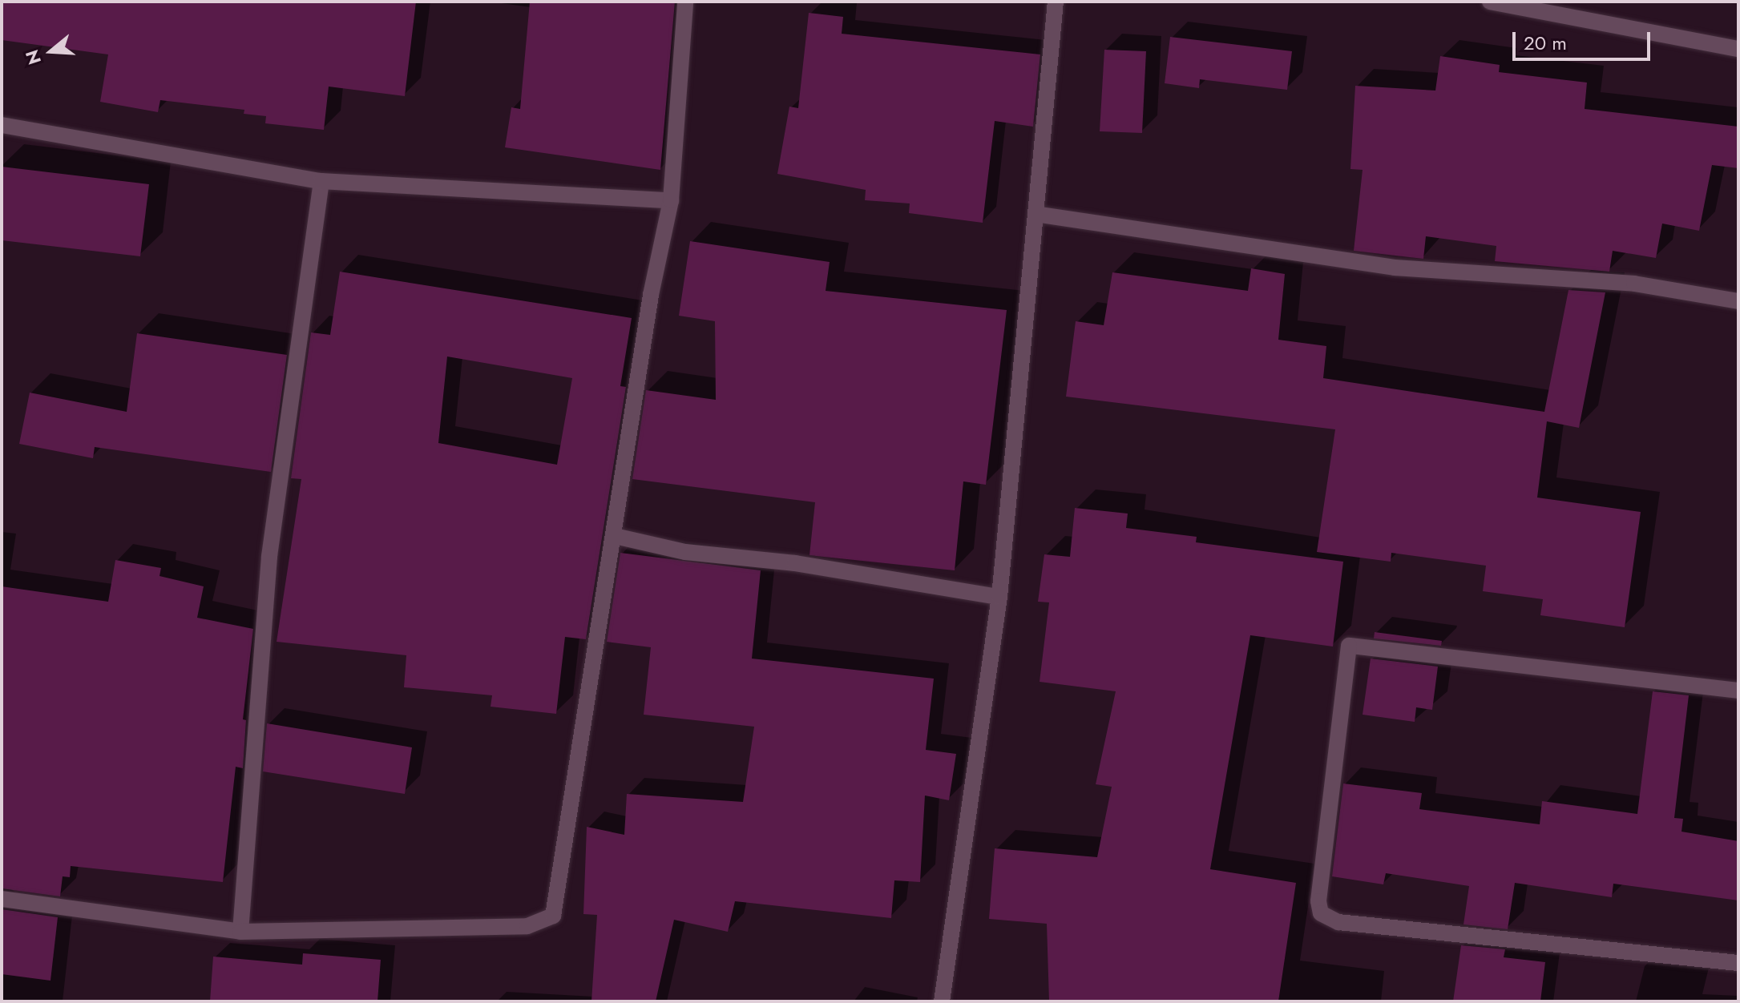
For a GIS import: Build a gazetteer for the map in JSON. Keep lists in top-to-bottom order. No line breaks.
{"scale_bar":"20 m","north":"left"}
